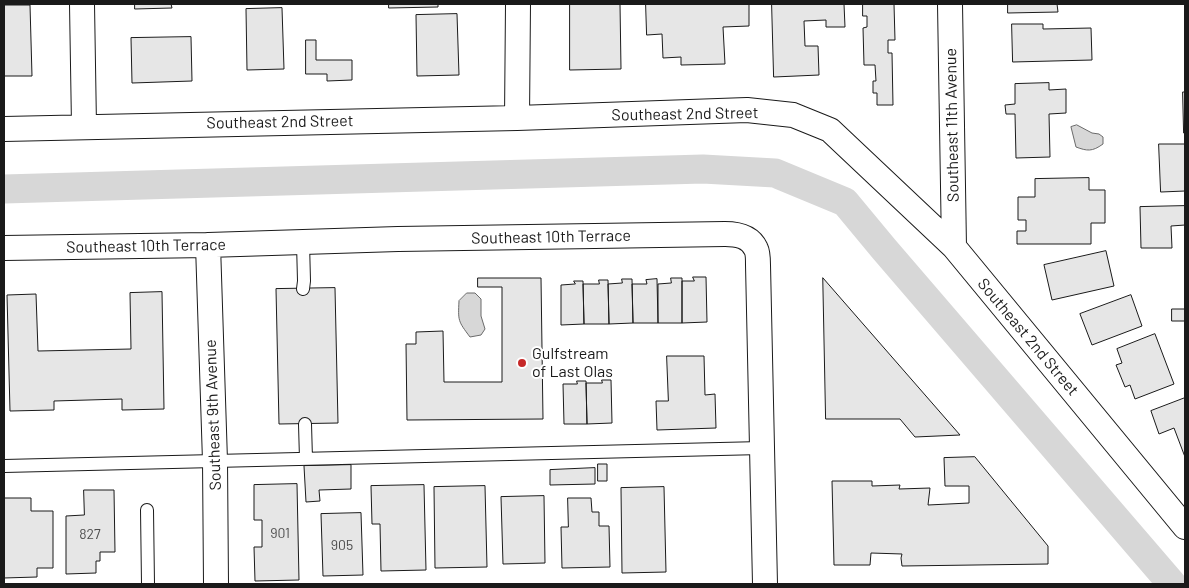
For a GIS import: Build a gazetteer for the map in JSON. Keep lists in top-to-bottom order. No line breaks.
{"streets":{"street":["Southeast 2nd Street","Southeast 11th Avenue","Southeast 10th Terrace","Southeast 9th Avenue"]},"crossings":[["Southeast 2nd Street","Southeast 11th Avenue"],["Southeast 10th Terrace","Southeast 9th Avenue"]],"places":["Gulfstream of Last Olas"],"house_numbers":["901","827","905"]}
